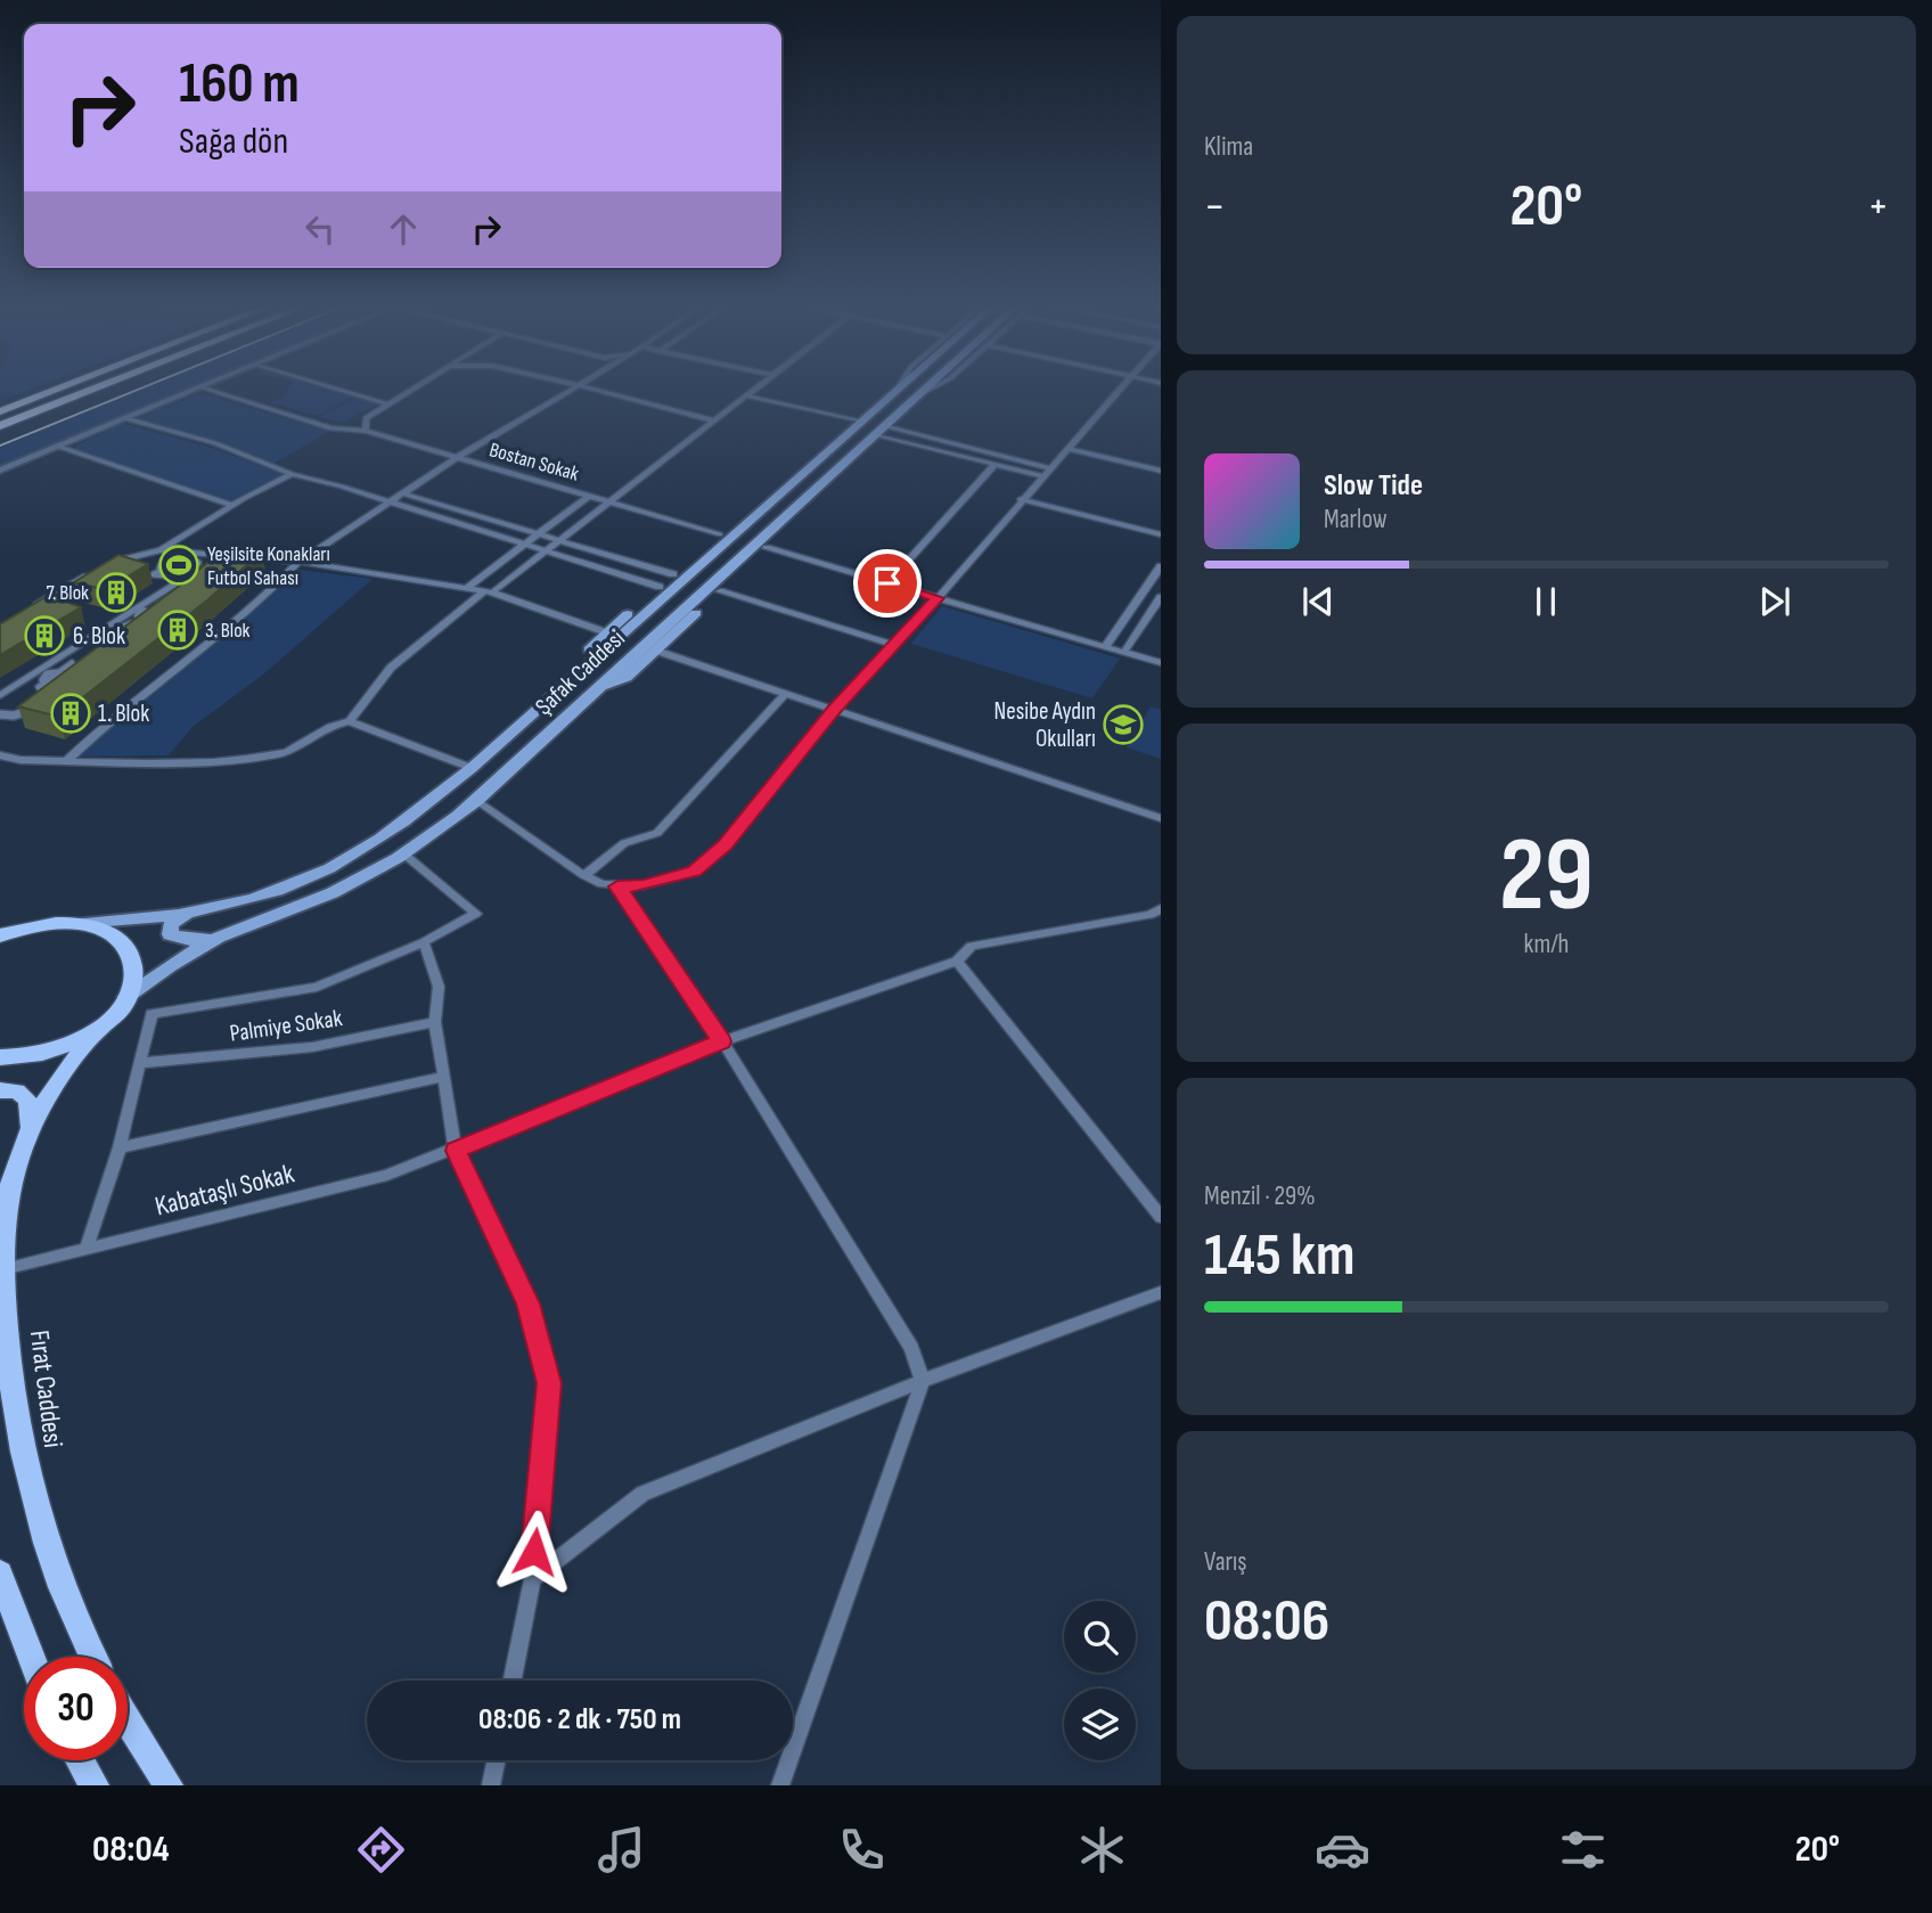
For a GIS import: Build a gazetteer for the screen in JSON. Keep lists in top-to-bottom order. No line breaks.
{"streets":{"main road":["Şafak Caddesi","Fırat Caddesi"],"street":["Bostan Sokak","Palmiye Sokak","Kabataşlı Sokak"]},"crossings":[["Şafak Caddesi","Fırat Caddesi"],["Kabataşlı Sokak","Fırat Caddesi"]],"places":{"sports":["Yeşilsite Konakları Futbol Sahası"],"building":["7. Blok","3. Blok","6. Blok","1. Blok"],"school or university":["Nesibe Aydın Okulları"]},"page":{"tile":["Klima",["29","km/h"],["Menzil · 29%","145 km"],["Varış","08:06"]],"turn":["160 m","Sağa dön"],"heat":["−","20°","+"],"song":["Slow Tide","Marlow"],"limit":"30","trip":"08:06 · 2 dk · 750 m","tabs":["08:04","20°"]}}
